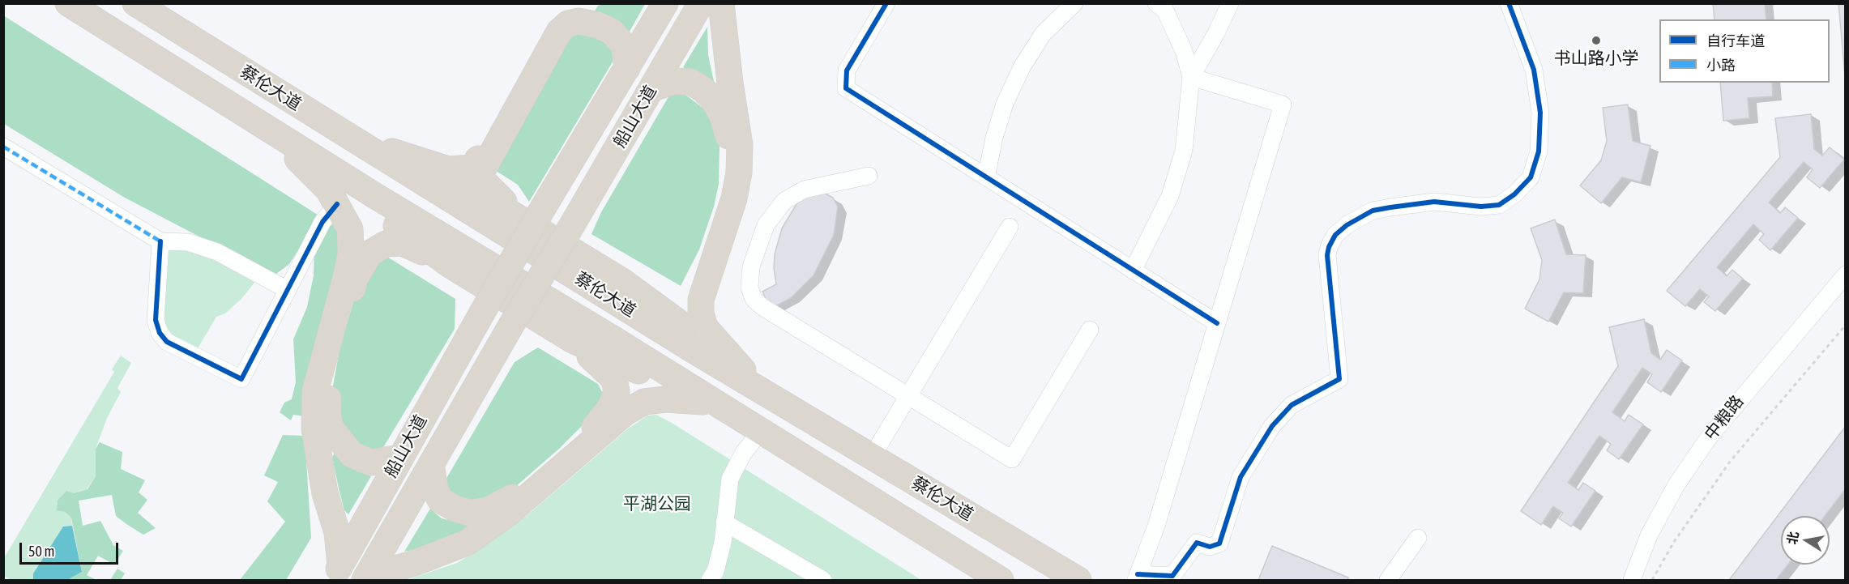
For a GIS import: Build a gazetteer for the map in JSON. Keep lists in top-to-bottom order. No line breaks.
{"streets":{"highway":["蔡伦大道","船山大道"],"street":["中粮路"]},"parks":["平湖公园"],"places":["书山路小学"],"legend":["自行车道","小路"],"scale_bar":"50 m","north":"left"}
